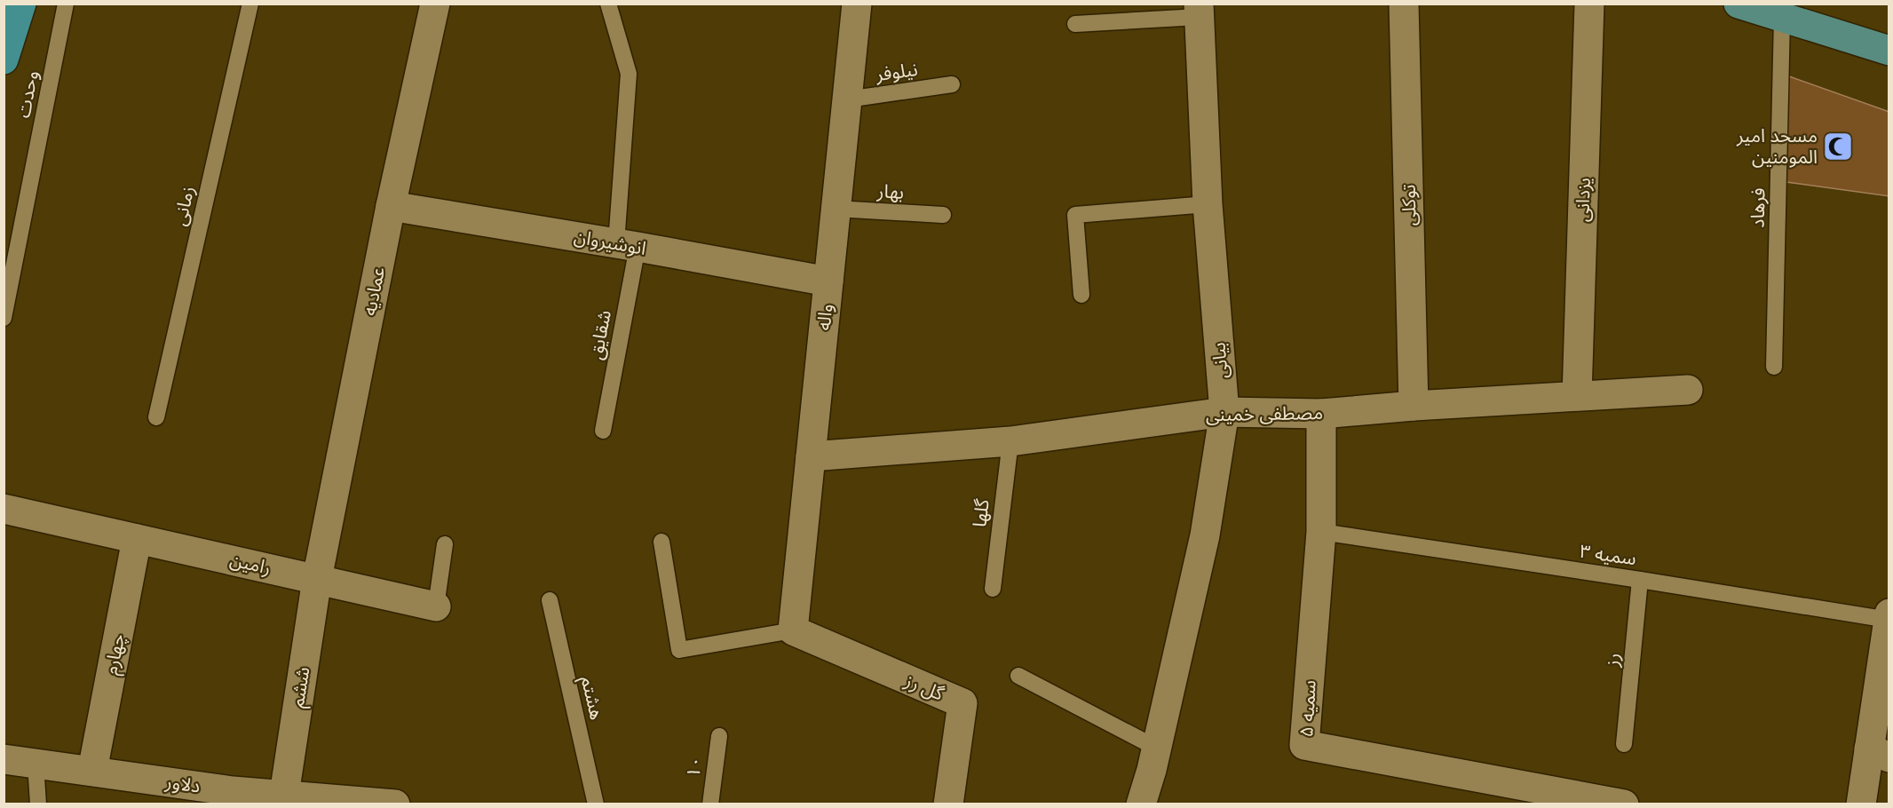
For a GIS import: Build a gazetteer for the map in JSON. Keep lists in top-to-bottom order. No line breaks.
{"streets":{"street":["یزدانی","توکلی","انوشیروان","عمادیه","واله","بیانی","مصطفی خمینی","رامین","چهارم","ششم","گل رز","سمیه ۵","دلاور"],"lane":["نیلوفر","وحدت","بهار","زمانی","فرهاد","شقایق","گلها","سمیه ۳","رز","هشتم","۱۰"]},"crossings":[["نیلوفر","واله"],["بهار","واله"],["یزدانی","مصطفی خمینی"],["توکلی","مصطفی خمینی"],["انوشیروان","عمادیه"],["انوشیروان","واله"],["انوشیروان","شقایق"],["عمادیه","رامین"],["عمادیه","ششم"],["واله","مصطفی خمینی"],["واله","گل رز"],["بیانی","مصطفی خمینی"],["مصطفی خمینی","گلها"],["مصطفی خمینی","سمیه ۵"],["سمیه ۳","رز"],["سمیه ۳","سمیه ۵"],["رامین","چهارم"],["رامین","ششم"],["چهارم","دلاور"],["ششم","دلاور"]],"places":{"mosque":["مسحد امیر المومنین"]}}
